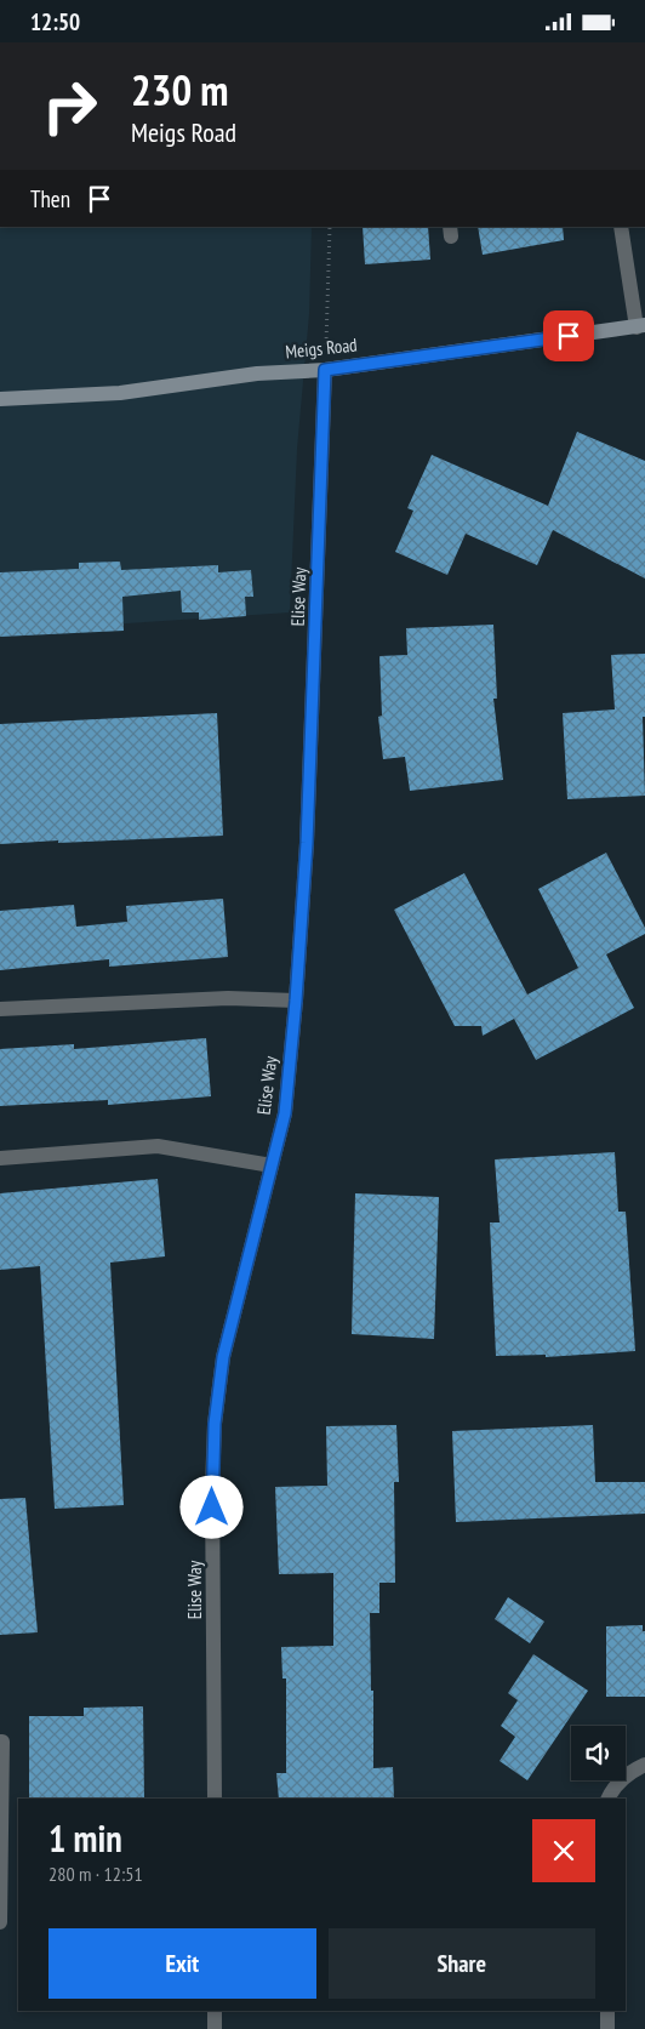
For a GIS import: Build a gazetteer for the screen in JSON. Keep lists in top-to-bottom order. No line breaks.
{"streets":{"main road":["Meigs Road"],"street":["Elise Way"]},"crossings":[["Meigs Road","Elise Way"]],"page":{"status":"12:50","turn":["230 m","Meigs Road"],"then":"Then","heading":["1 min","280 m · 12:51"],"buttons":["Exit","Share"]}}
